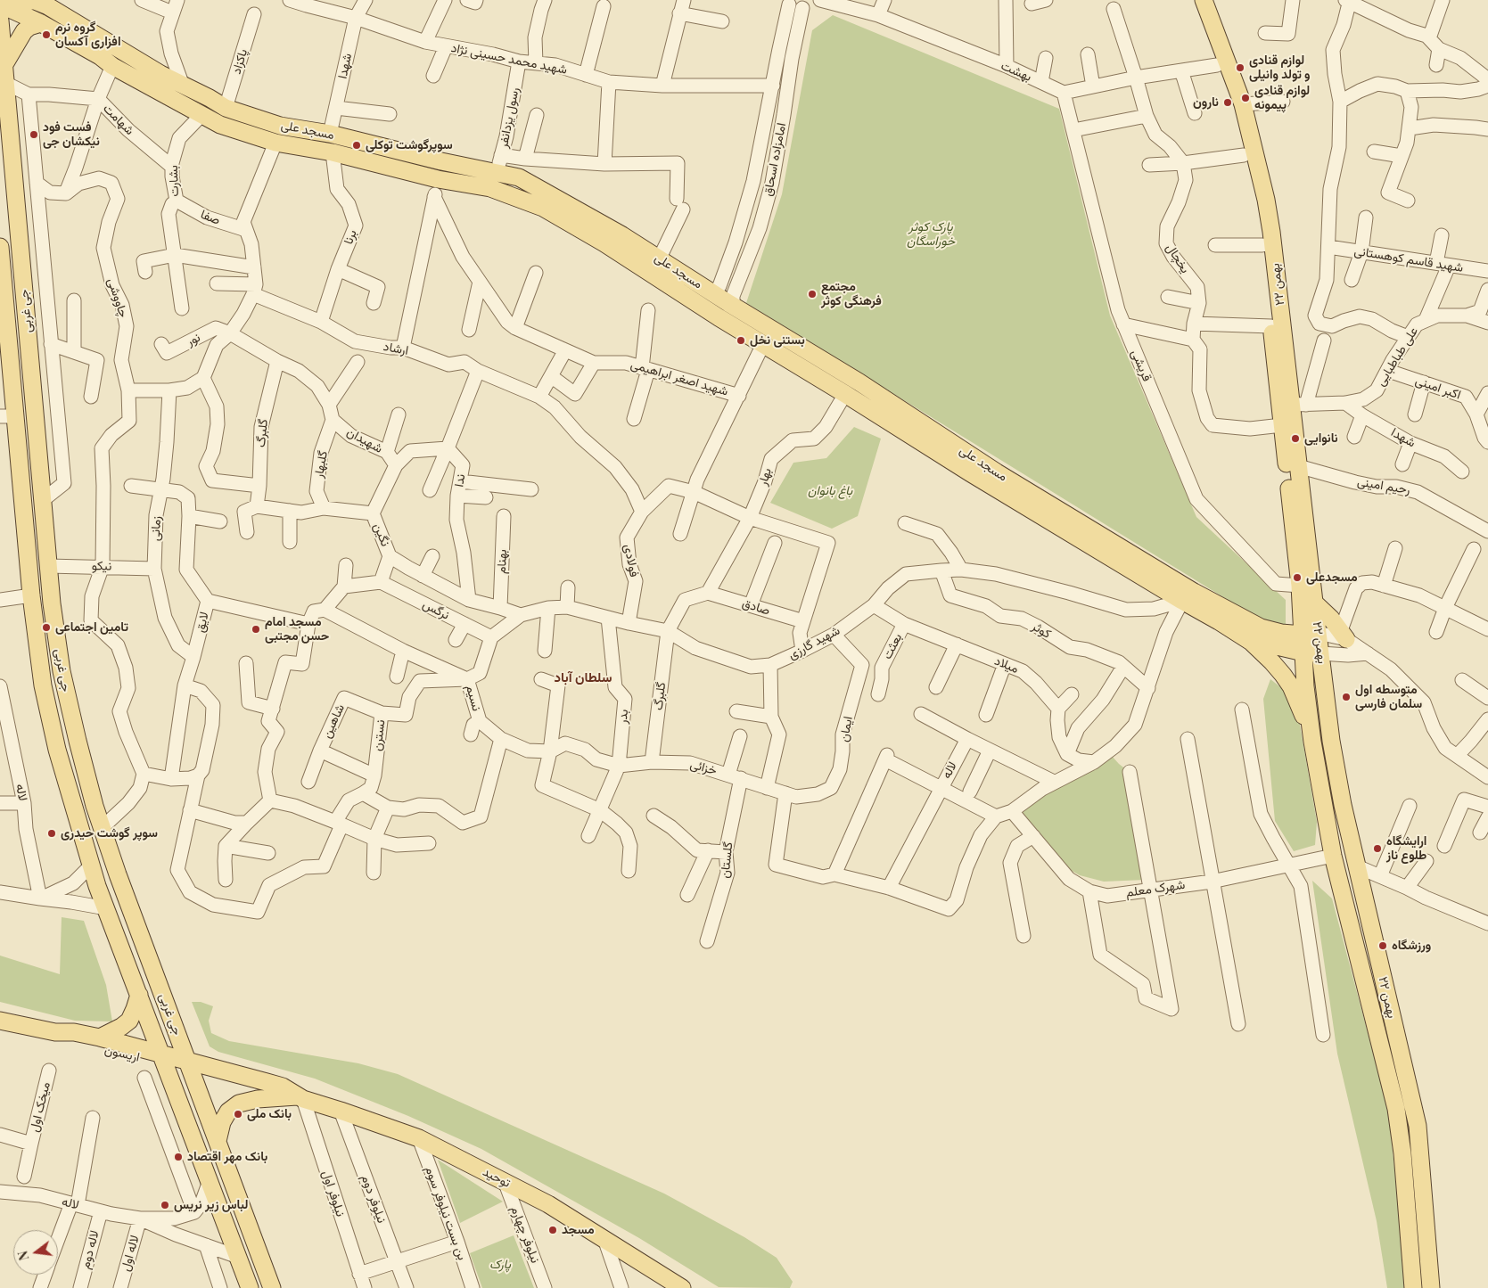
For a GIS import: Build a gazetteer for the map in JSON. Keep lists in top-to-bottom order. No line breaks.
{"streets":{"main road":["مسجد علی","۲۲ بهمن","جی غربی","اریسون","توحید"],"street":["شهید محمد حسینی نژاد","پاکزاد","شهدا","بهشت","رسول یزدانفر","شهامت","امامزاده اسحاق","بشارت","صفا","برنا","یخچال","شهید قاسم کوهستانی","چاووشی","نور","ارشاد","علی طباطبایی","قریشی","شهید اصغر ابراهیمی","اکبر امینی","گلبرگ","شهیدان","گلبهار","بهار","ندا","رحیم امینی","زمانی","نگین","فولادی","بهنام","نیکو","صادق","نرگس","لایق","کوثر","شهید گارزی","بعثت","میلاد","نسیم","بدر","شاهین","ایمان","نسترن","خزائی","لاله","گلستان","شهرک معلم","میخک اول","نیلوفر اول","نیلوفر دوم","بن بست نیلوفر سوم","نیلوفر چهارم","لاله دوم","لاله اول"]},"crossings":[["شهید محمد حسینی نژاد","شهدا"],["شهید محمد حسینی نژاد","رسول یزدانفر"],["شهید محمد حسینی نژاد","امامزاده اسحاق"],["پاکزاد","مسجد علی"],["شهدا","مسجد علی"],["شهدا","علی طباطبایی"],["بهشت","قریشی"],["رسول یزدانفر","مسجد علی"],["شهامت","بشارت"],["مسجد علی","امامزاده اسحاق"],["مسجد علی","بشارت"],["مسجد علی","برنا"],["مسجد علی","۲۲ بهمن"],["مسجد علی","بهار"],["مسجد علی","شهید گارزی"],["بشارت","صفا"],["برنا","ارشاد"],["یخچال","۲۲ بهمن"],["۲۲ بهمن","علی طباطبایی"],["۲۲ بهمن","قریشی"],["۲۲ بهمن","رحیم امینی"],["۲۲ بهمن","شهرک معلم"],["چاووشی","نیکو"],["جی غربی","نیکو"],["جی غربی","اریسون"],["جی غربی","توحید"],["ارشاد","فولادی"],["علی طباطبایی","اکبر امینی"],["گلبرگ","نگین"],["گلبرگ","شهید گارزی"],["گلبرگ","خزائی"],["شهیدان","گلبهار"],["گلبهار","نگین"],["بهار","فولادی"],["ندا","نگین"],["زمانی","نیکو"],["زمانی","لایق"],["نگین","بهنام"],["نگین","شهید گارزی"],["فولادی","صادق"],["فولادی","شهید گارزی"],["نرگس","شهید گارزی"],["کوثر","شهید گارزی"],["شهید گارزی","میلاد"],["شهید گارزی","بدر"],["شهید گارزی","ایمان"],["بعثت","میلاد"],["نسیم","بدر"],["نسیم","نسترن"],["نسیم","خزائی"],["بدر","خزائی"],["شاهین","نسترن"],["ایمان","خزائی"],["خزائی","گلستان"],["لاله","لاله دوم"],["لاله","لاله اول"],["اریسون","توحید"],["توحید","نیلوفر اول"],["توحید","نیلوفر دوم"],["توحید","بن بست نیلوفر سوم"],["توحید","نیلوفر چهارم"]],"districts":["سلطان آباد"],"parks":["پارک کوثر خوراسگان","باغ بانوان","پارک"],"places":["گروه نرم افزاری آکسان","لوازم قنادی و تولد وانیلی","لوازم قنادی پیمونه","نارون","فست فود نیکشان جی","سوپرگوشت توکلی","مجتمع فرهنگی کوثر","بستنی نخل","نانوایی","مسجدعلی","تامین اجتماعی","مسجد امام حسن مجتبی","متوسطه اول سلمان فارسی","سوپر گوشت حیدری","ارایشگاه طلوع ناز","ورزشگاه","بانک ملی","بانک مهر اقتصاد","لباس زیر نریس","مسجد"],"north":"left"}
